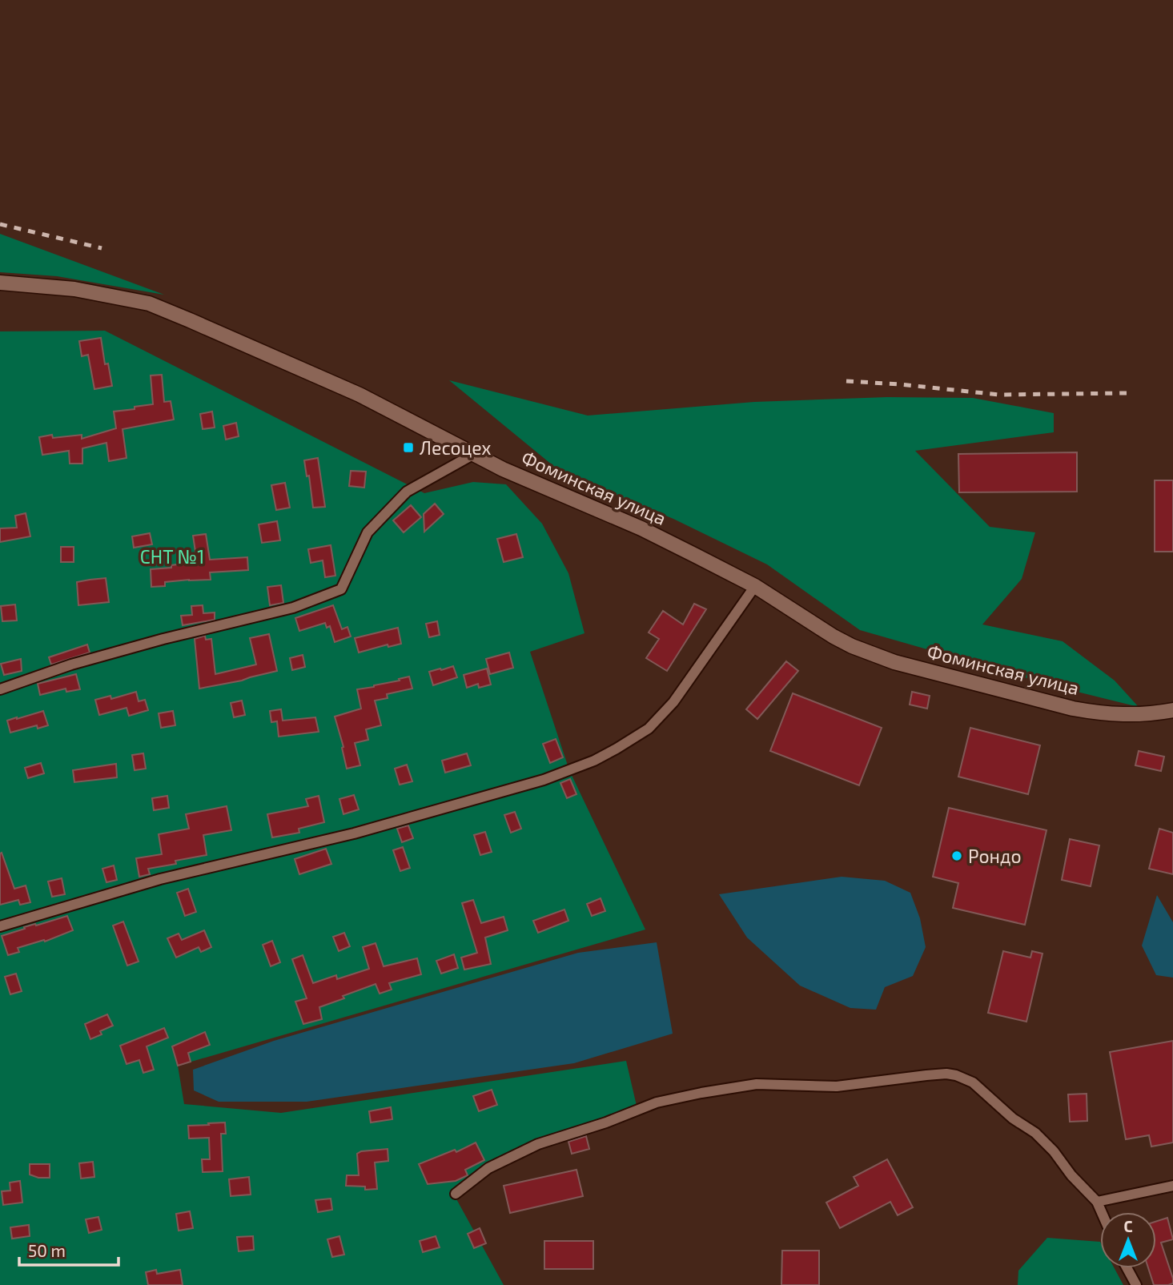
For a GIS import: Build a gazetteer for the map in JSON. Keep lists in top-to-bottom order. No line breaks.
{"streets":{"street":["Фоминская улица"]},"parks":["СНТ №1"],"places":{"transit":["Лесоцех"],"other":["Рондо"]},"scale_bar":"50 m","north":"top"}
